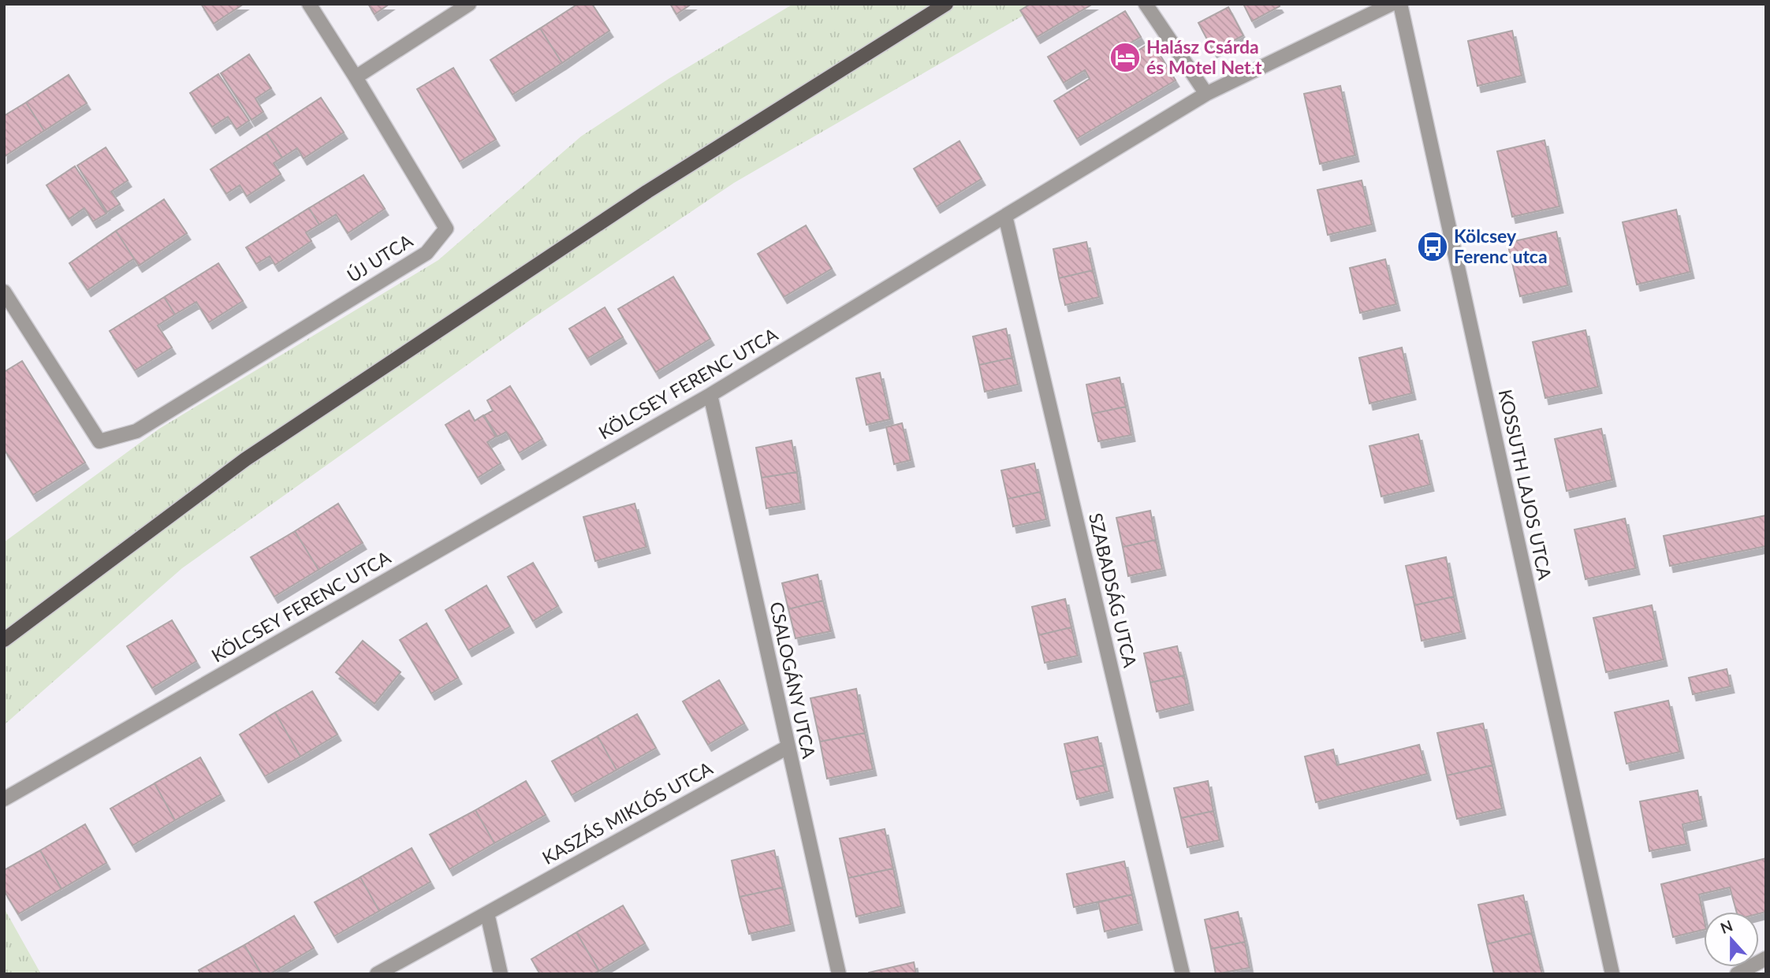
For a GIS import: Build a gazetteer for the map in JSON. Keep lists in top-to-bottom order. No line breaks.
{"streets":{"street":["ÚJ UTCA","KÖLCSEY FERENC UTCA","KOSSUTH LAJOS UTCA","SZABADSÁG UTCA","CSALOGÁNY UTCA","KASZÁS MIKLÓS UTCA"]},"crossings":[["KÖLCSEY FERENC UTCA","SZABADSÁG UTCA"],["KÖLCSEY FERENC UTCA","CSALOGÁNY UTCA"],["CSALOGÁNY UTCA","KASZÁS MIKLÓS UTCA"]],"places":{"hotel":["Halász Csárda és Motel Net.t"],"bus stop":["Kölcsey Ferenc utca"]},"north":"top"}
